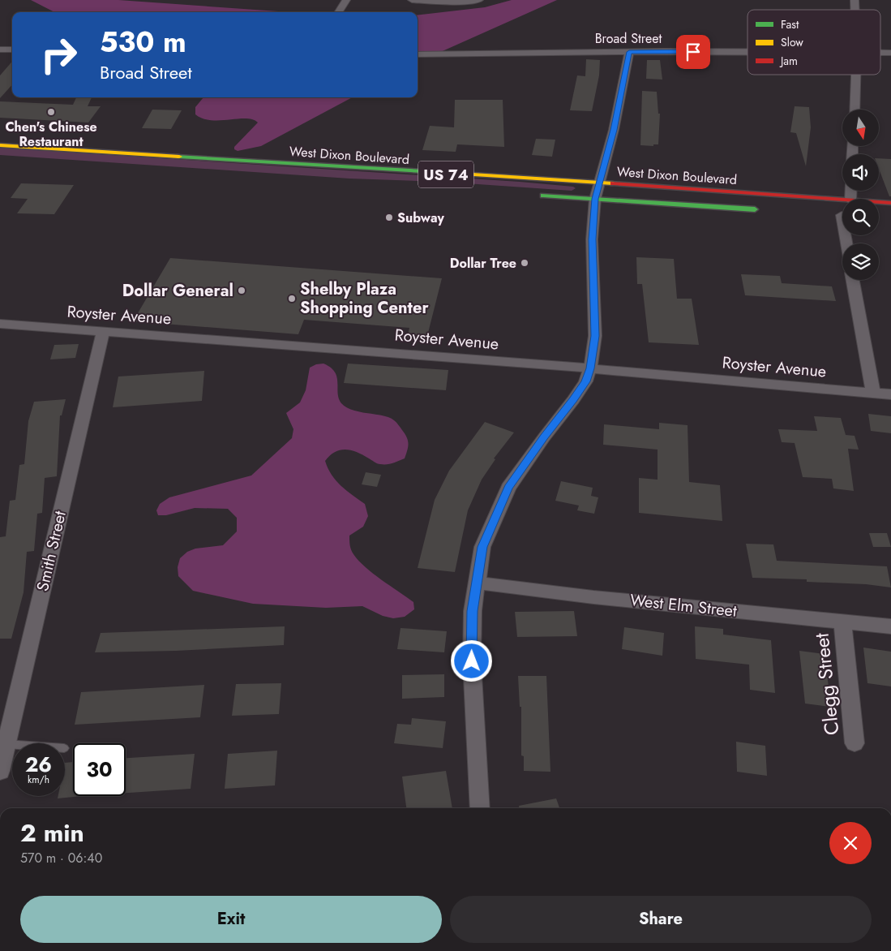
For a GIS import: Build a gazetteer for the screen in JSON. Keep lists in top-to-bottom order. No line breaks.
{"streets":{"highway":["West Dixon Boulevard","US 74"],"street":["Broad Street","Royster Avenue","Smith Street","West Elm Street","Clegg Street"]},"crossings":[["Royster Avenue","Smith Street"],["West Elm Street","Clegg Street"]],"places":["Chen's Chinese Restaurant","Subway","Dollar Tree","Dollar General","Shelby Plaza Shopping Center"],"legend":["Fast","Slow","Jam"],"north":"bottom","page":{"turn":["530 m","Broad Street"],"speed":"26 km/h","limit":"30","heading":["2 min","570 m · 06:40"],"buttons":["Exit","Share"]}}
